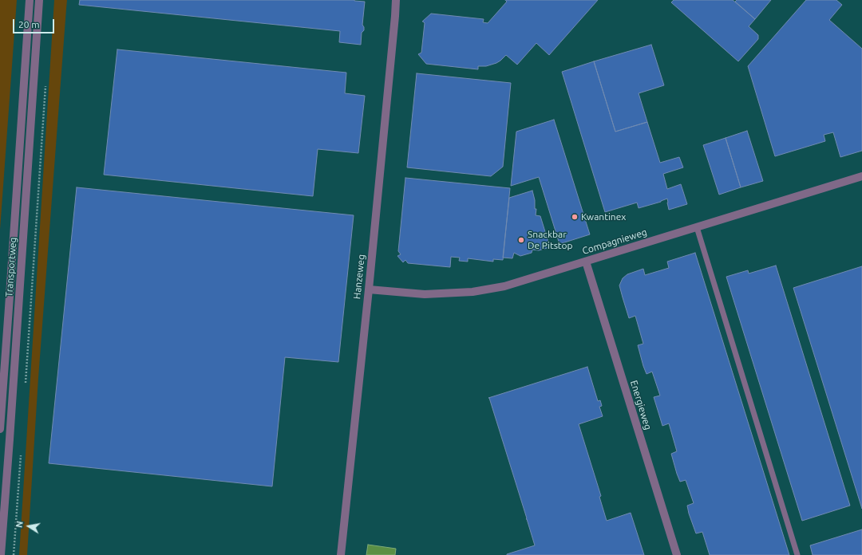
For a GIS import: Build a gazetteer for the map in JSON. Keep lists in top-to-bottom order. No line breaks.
{"streets":{"street":["Compagnieweg","Transportweg","Hanzeweg","Energieweg"]},"crossings":[["Compagnieweg","Hanzeweg"],["Compagnieweg","Energieweg"]],"places":["Kwantinex","Snackbar De Pitstop"],"scale_bar":"20 m","north":"left"}
